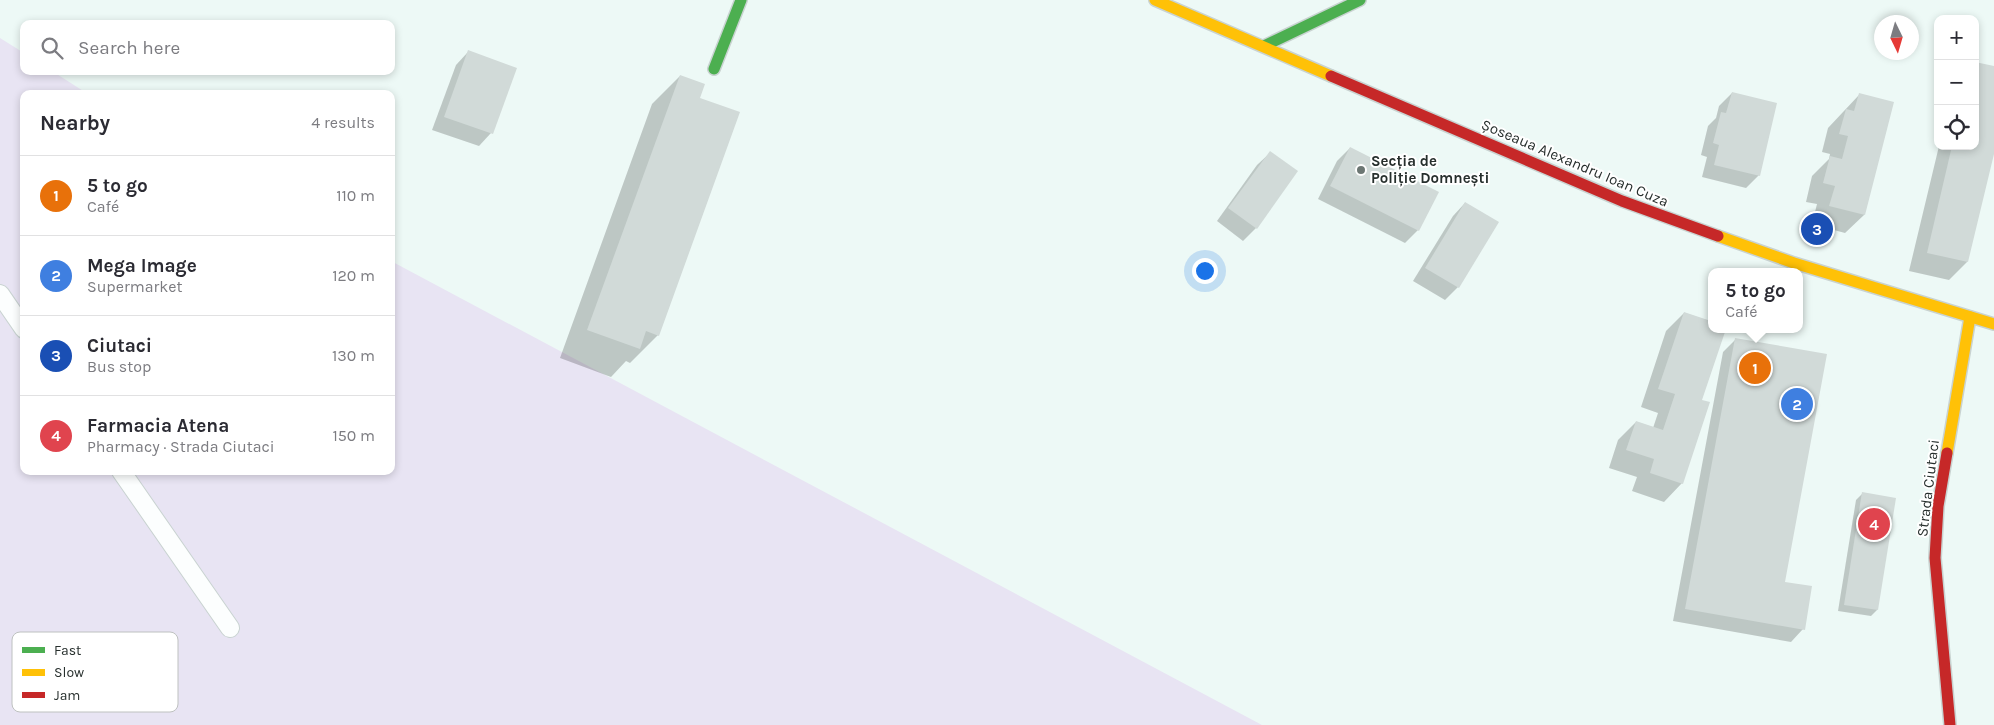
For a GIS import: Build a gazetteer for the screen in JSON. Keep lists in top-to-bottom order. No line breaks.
{"streets":{"main road":["Șoseaua Alexandru Ioan Cuza","Strada Ciutaci"]},"crossings":[["Șoseaua Alexandru Ioan Cuza","Strada Ciutaci"]],"places":["Secția de Poliție Domnești"],"legend":["Fast","Slow","Jam"],"north":"bottom","page":{"map_buttons":["+","−"],"search":"Search here","heading":["Nearby","4 results"],"list":[{"mark":"1","name":"5 to go","note":"Café","value":"110 m"},{"mark":"2","name":"Mega Image","note":"Supermarket","value":"120 m"},{"mark":"3","name":"Ciutaci","note":"Bus stop","value":"130 m"},{"mark":"4","name":"Farmacia Atena","note":"Pharmacy · Strada Ciutaci","value":"150 m"}],"pins":["3","1","2","4"],"popup":["5 to go","Café"]}}
